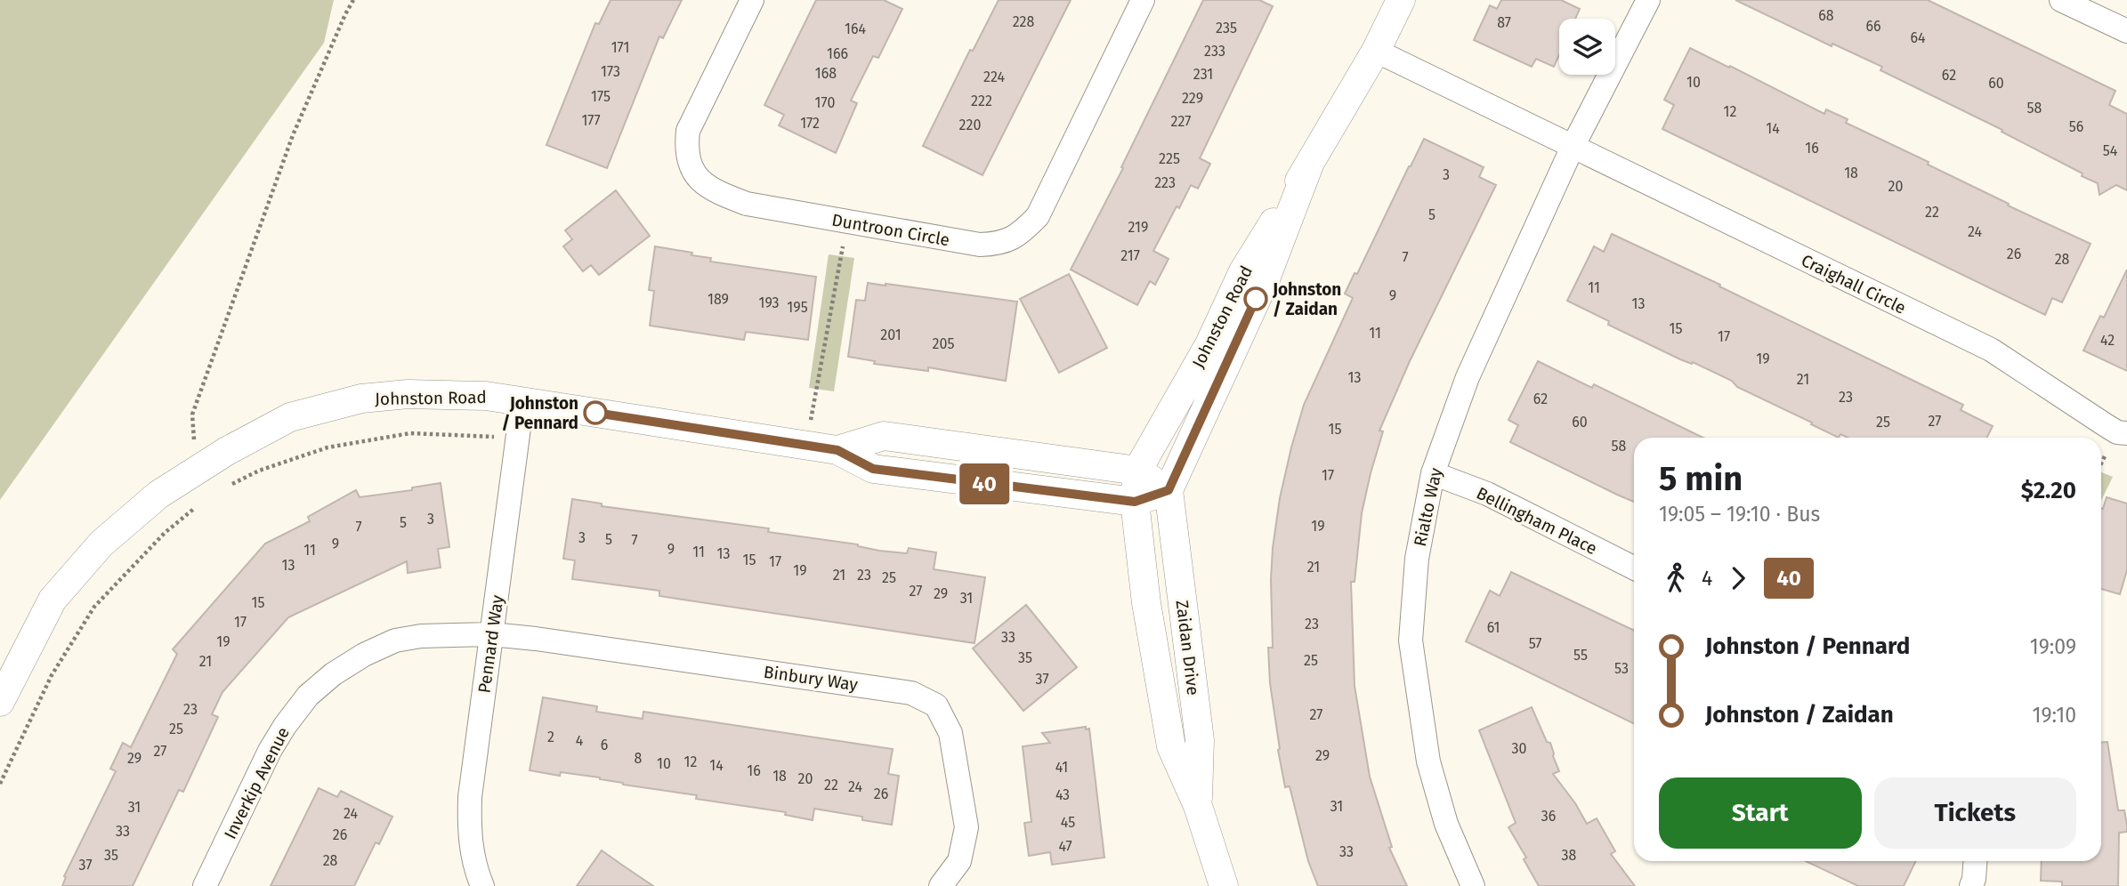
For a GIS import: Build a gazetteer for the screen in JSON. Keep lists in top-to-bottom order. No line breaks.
{"streets":{"street":["Duntroon Circle","Craighall Circle","Johnston Road","Rialto Way","Bellingham Place","Pennard Way","Zaidan Drive","Binbury Way","Inverkip Avenue"]},"crossings":[["Craighall Circle","Johnston Road"],["Craighall Circle","Rialto Way"],["Johnston Road","Pennard Way"],["Johnston Road","Zaidan Drive"],["Rialto Way","Bellingham Place"],["Pennard Way","Binbury Way"],["Pennard Way","Inverkip Avenue"],["Binbury Way","Inverkip Avenue"]],"places":["Johnston / Zaidan","Johnston / Pennard"],"lines":["bus line 40"],"house_numbers":["68","228","87","66","235","164","64","171","233","166","173","168","231","62","224","10","60","175","229","222","170","58","12","177","227","172","220","56","14","16","54","225","18","3","223","20","22","5","219","24","26","217","7","28","11","9","189","193","13","195","15","11","201","17","42","205","19","13","21","23","62","27","60","25","15","58","17","3","5","19","7","3","5","7","9","9","11","11","13","15","17","13","21","19","21","23","25","27","29","31","15","17","23","61","33","19","57","55","35","25","21","53","37","23","27","25","2","4","6","30","27","29","29","8","12","10","14","41","16","18","20","22","24","26","43","31","31","24","36","45","33","26","47","33","35","38","28","37"],"page":{"on_map":"40","heading":["5 min","19:05 – 19:10 · Bus","$2.20"],"legs":["4","40"],"list":[{"name":"Johnston / Pennard","value":"19:09"},{"name":"Johnston / Zaidan","value":"19:10"}],"buttons":["Start","Tickets"]}}
